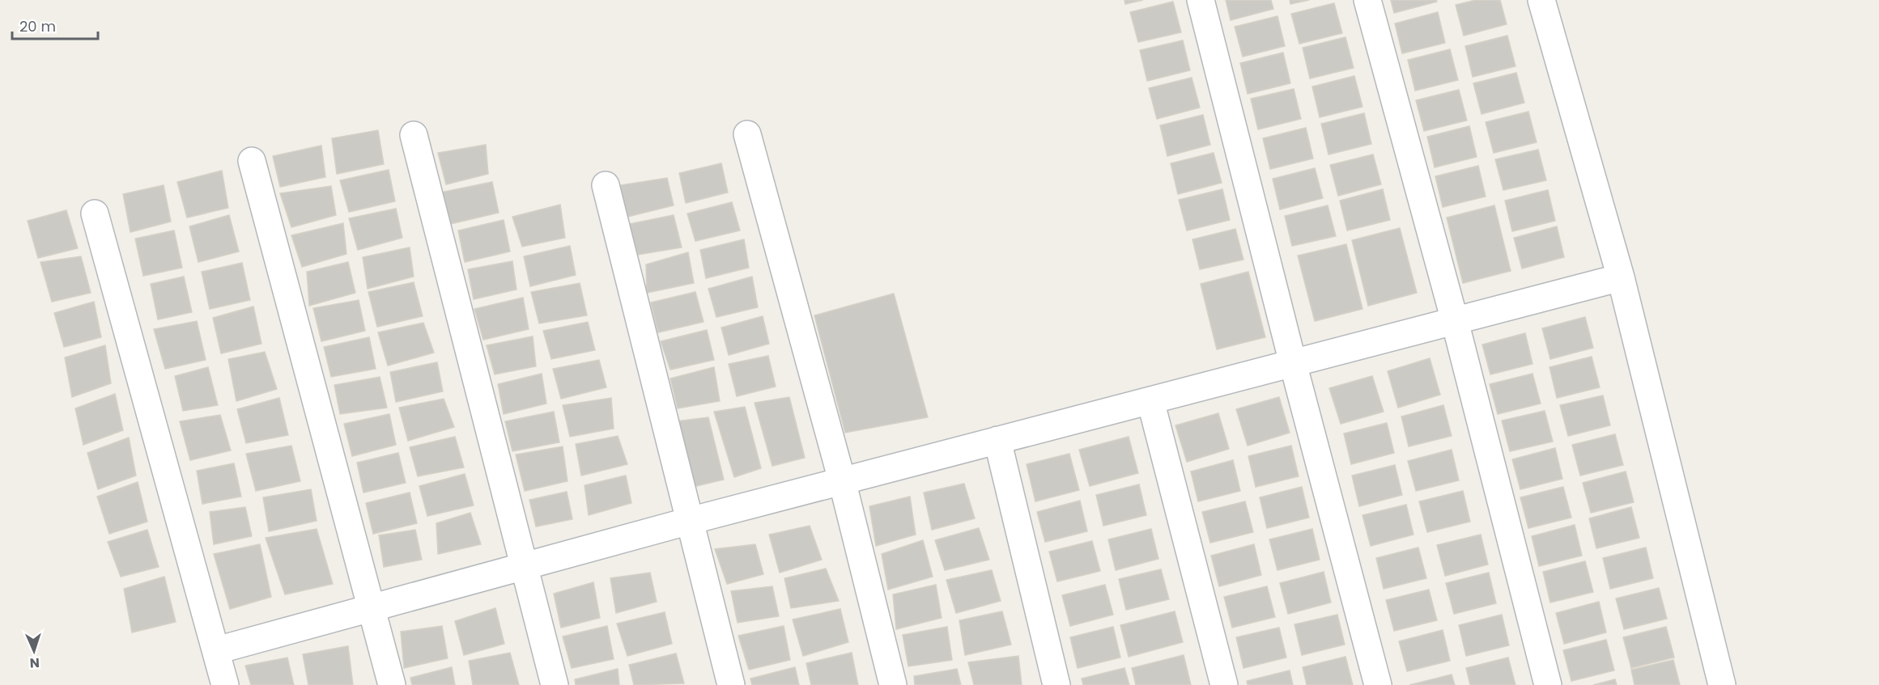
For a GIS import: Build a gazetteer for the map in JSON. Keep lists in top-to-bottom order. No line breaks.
{"scale_bar":"20 m","north":"bottom"}
